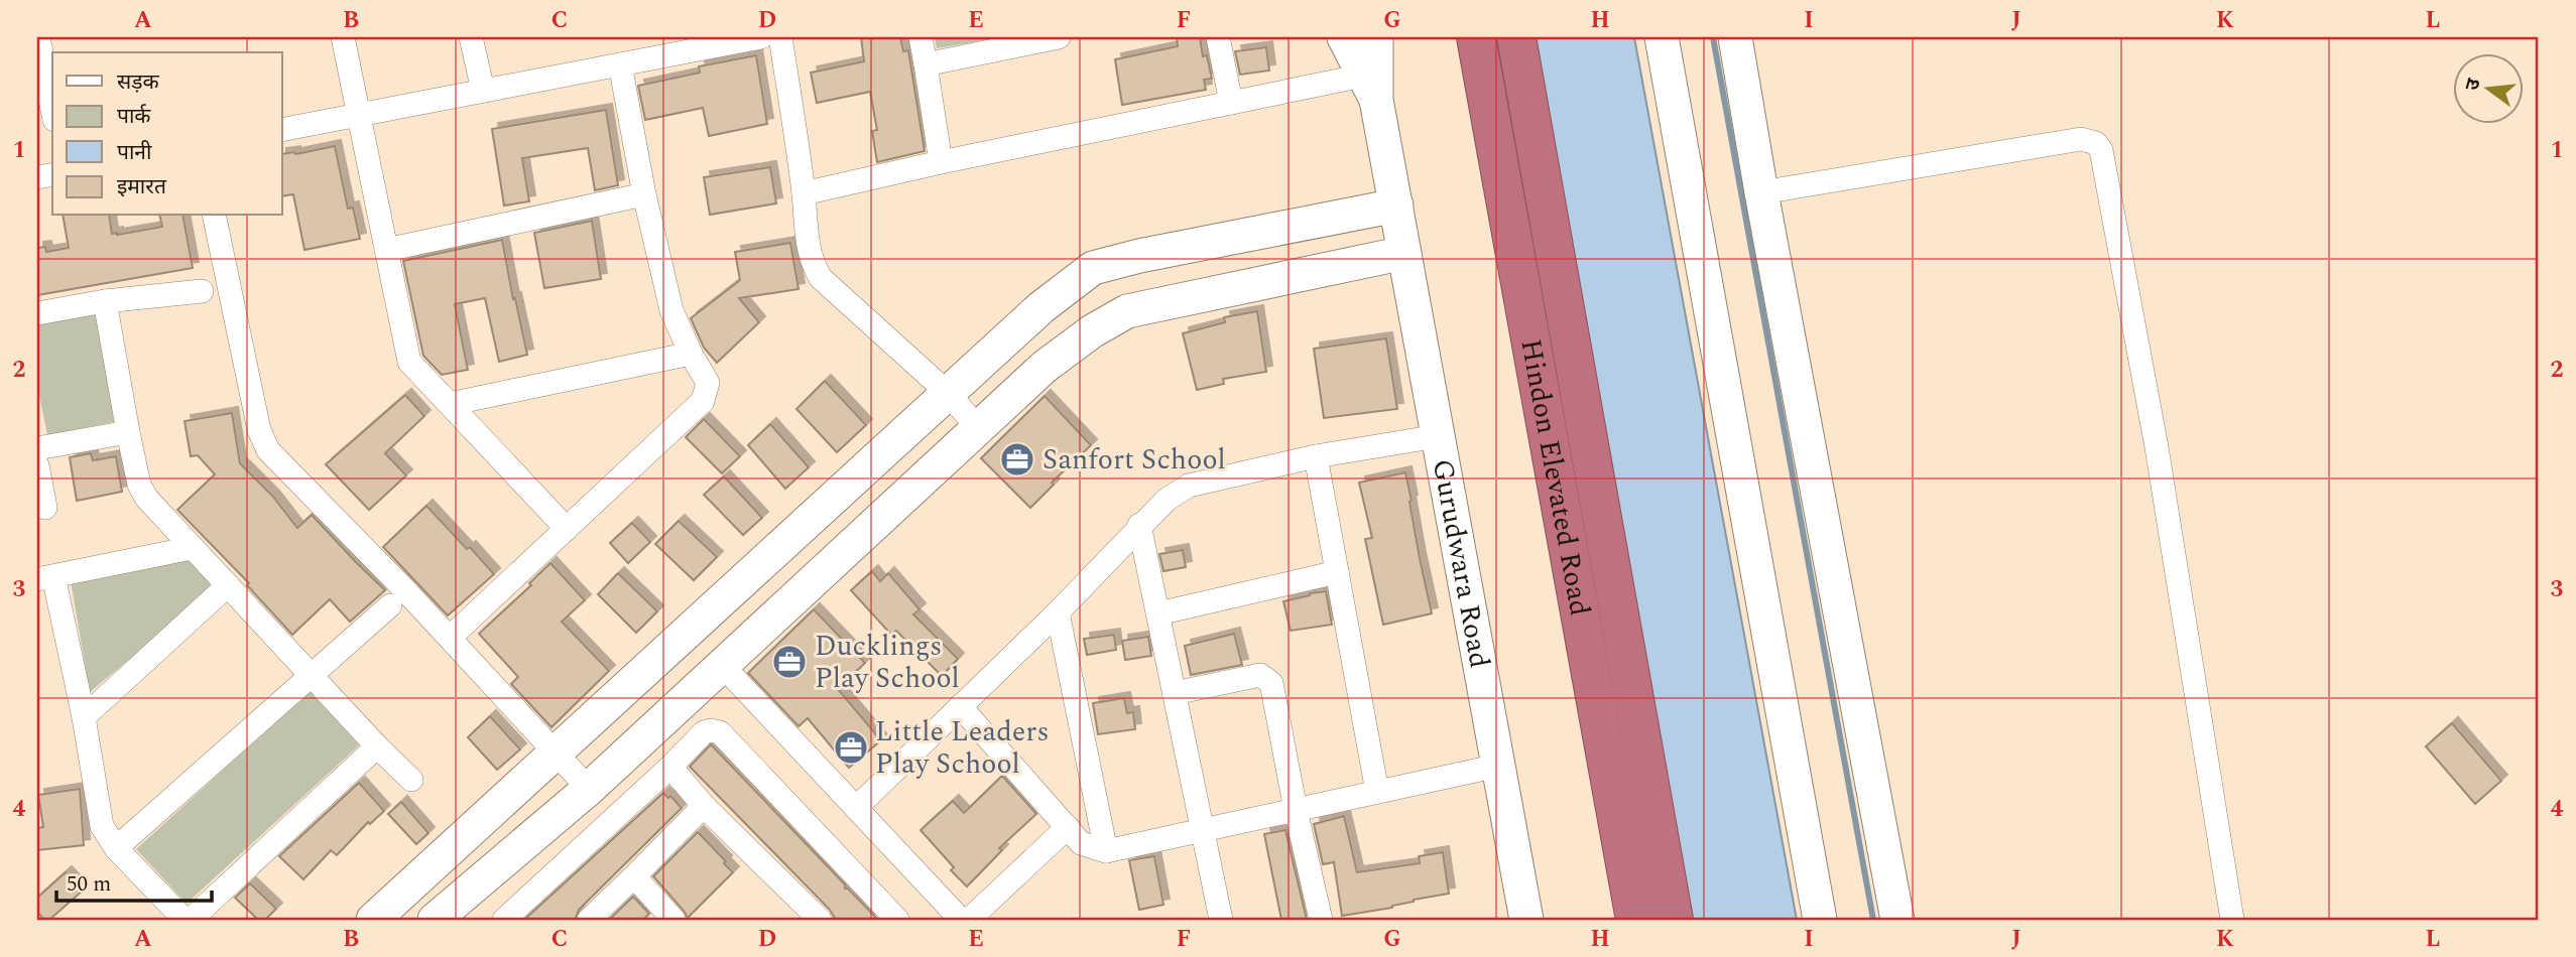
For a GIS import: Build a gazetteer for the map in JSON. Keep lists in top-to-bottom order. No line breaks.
{"streets":{"highway":["Hindon Elevated Road"],"street":["Gurudwara Road"]},"places":{"office":["Sanfort School","Ducklings Play School","Little Leaders Play School"]},"legend":["सड़क","पार्क","पानी","इमारत"],"scale_bar":"50 m","north":"left","grid":{"columns":["A","B","C","D","E","F","G","H","I","J","K","L"],"rows":["1","2","3","4"]}}
